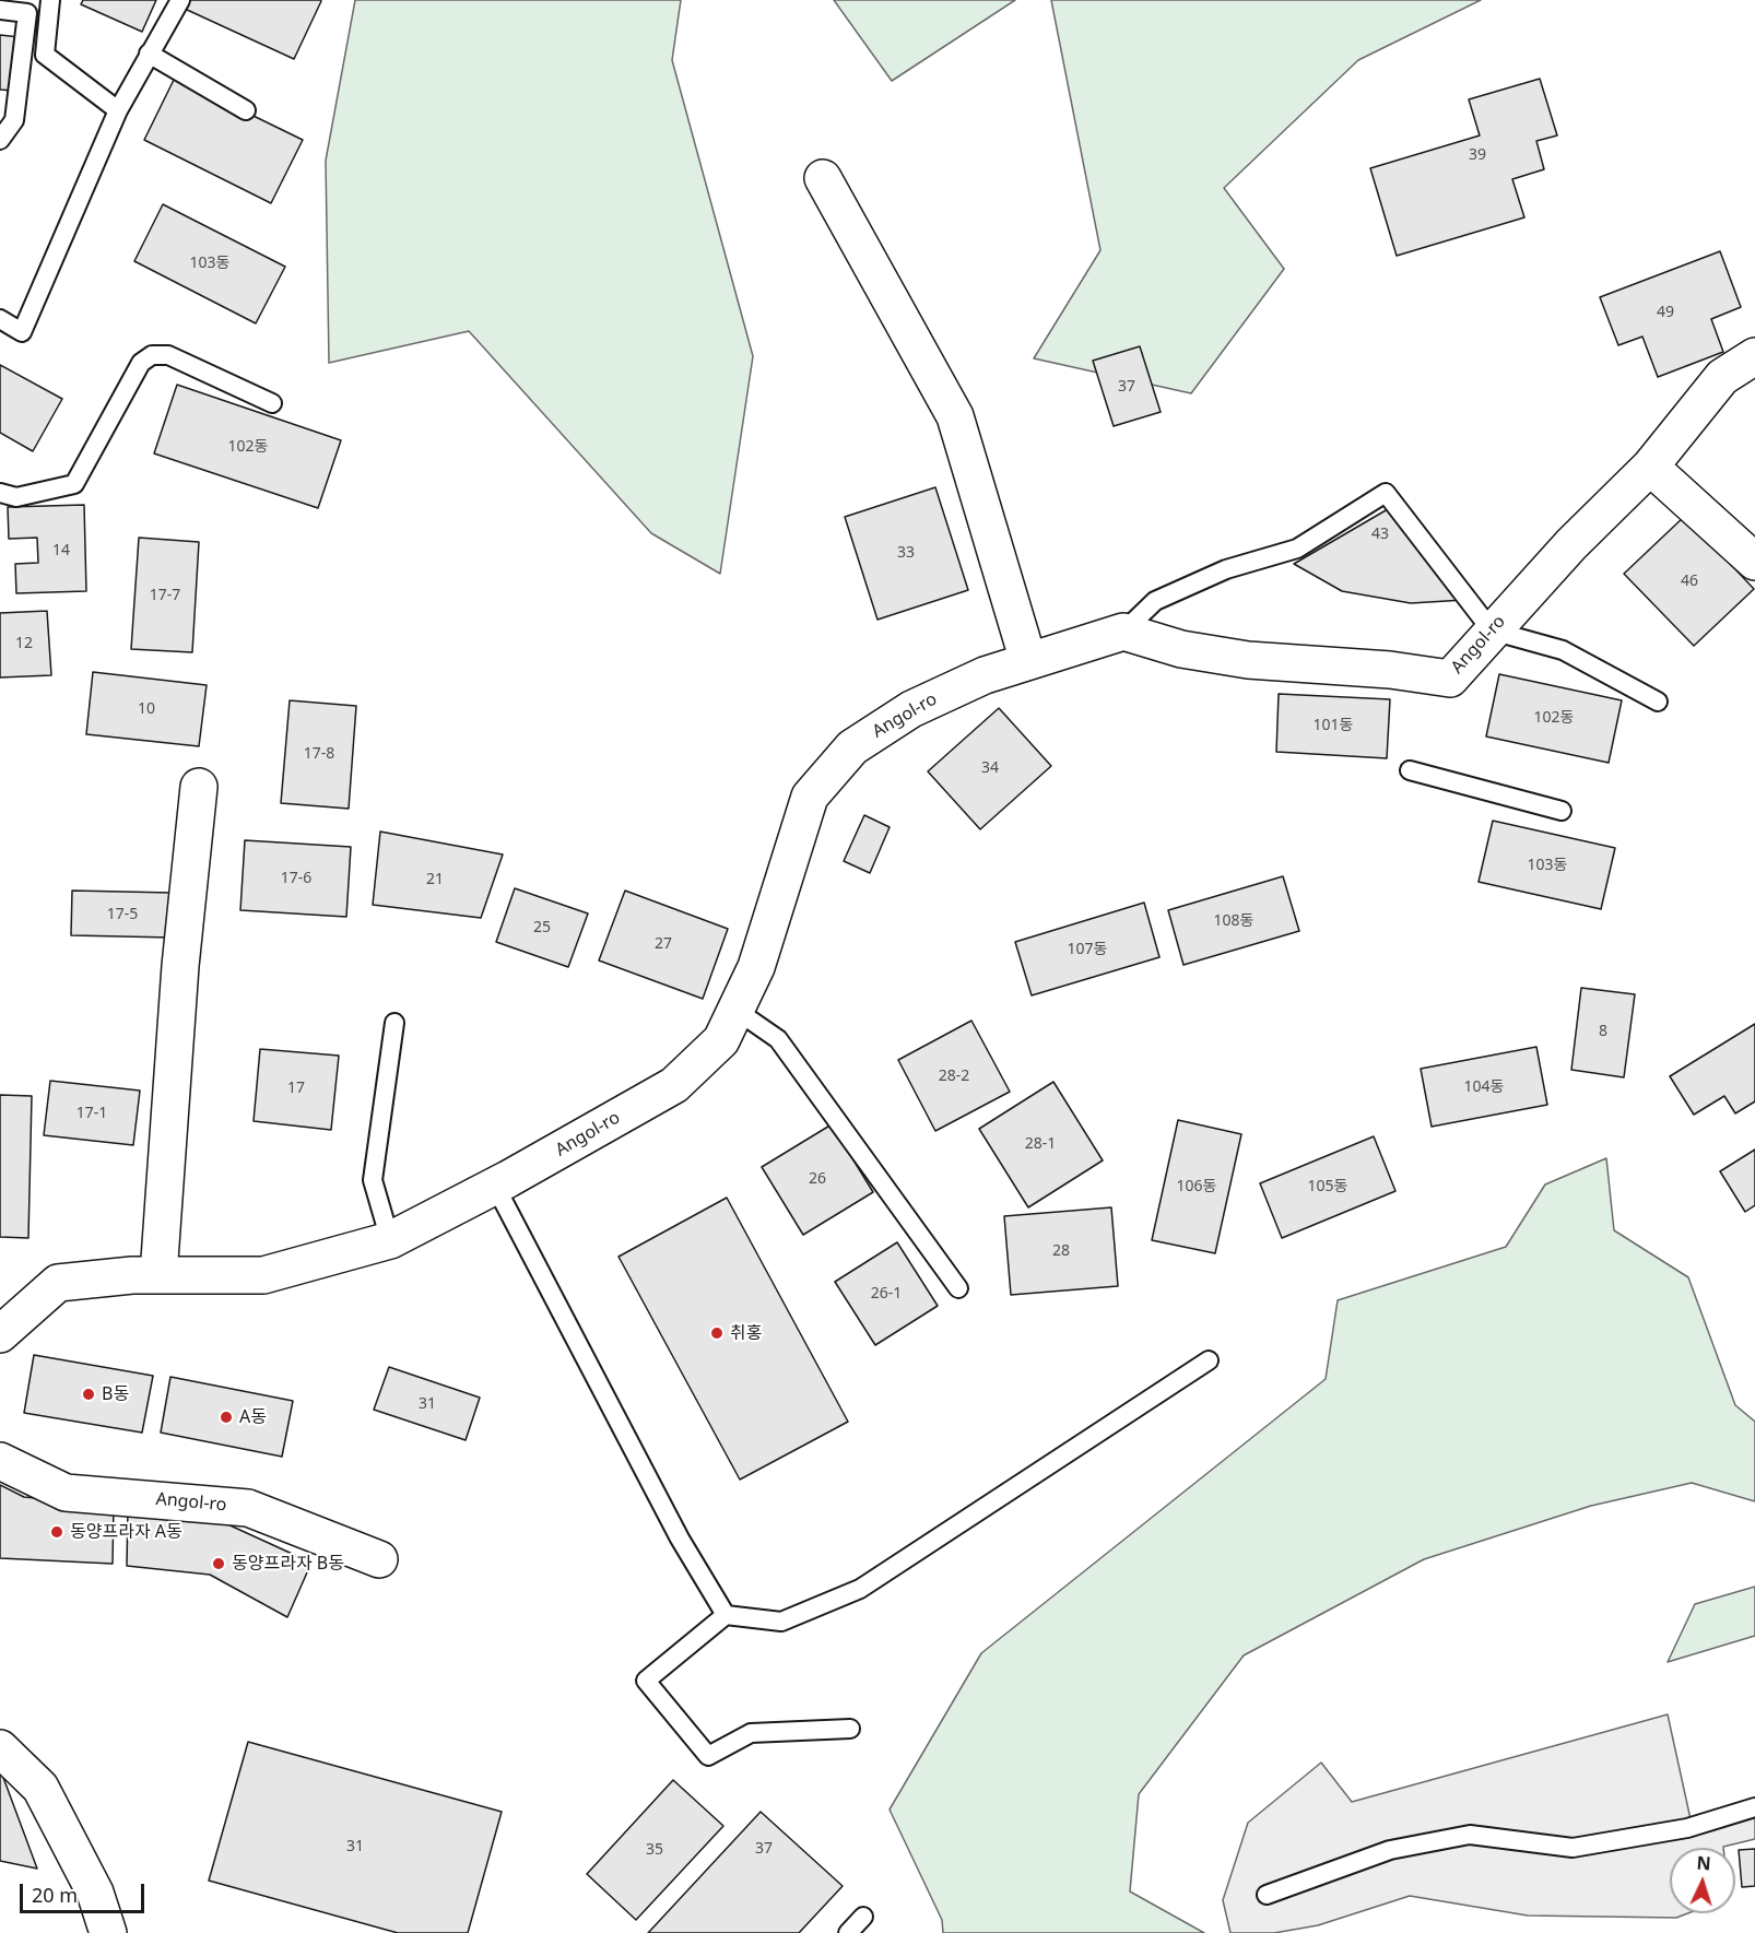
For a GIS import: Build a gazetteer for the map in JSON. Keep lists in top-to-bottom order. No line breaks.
{"streets":{"street":["Angol-ro"]},"places":["취홍","B동","A동","동양프라자 A동","동양프라자 B동"],"house_numbers":["39","103동","49","37","102동","43","14","33","46","17-7","12","10","102동","101동","17-8","34","103동","17-6","21","17-5","108동","25","27","107동","8","28-2","104동","17","17-1","28-1","26","106동","105동","28","26-1","31","31","37","35"],"scale_bar":"20 m","north":"top"}
